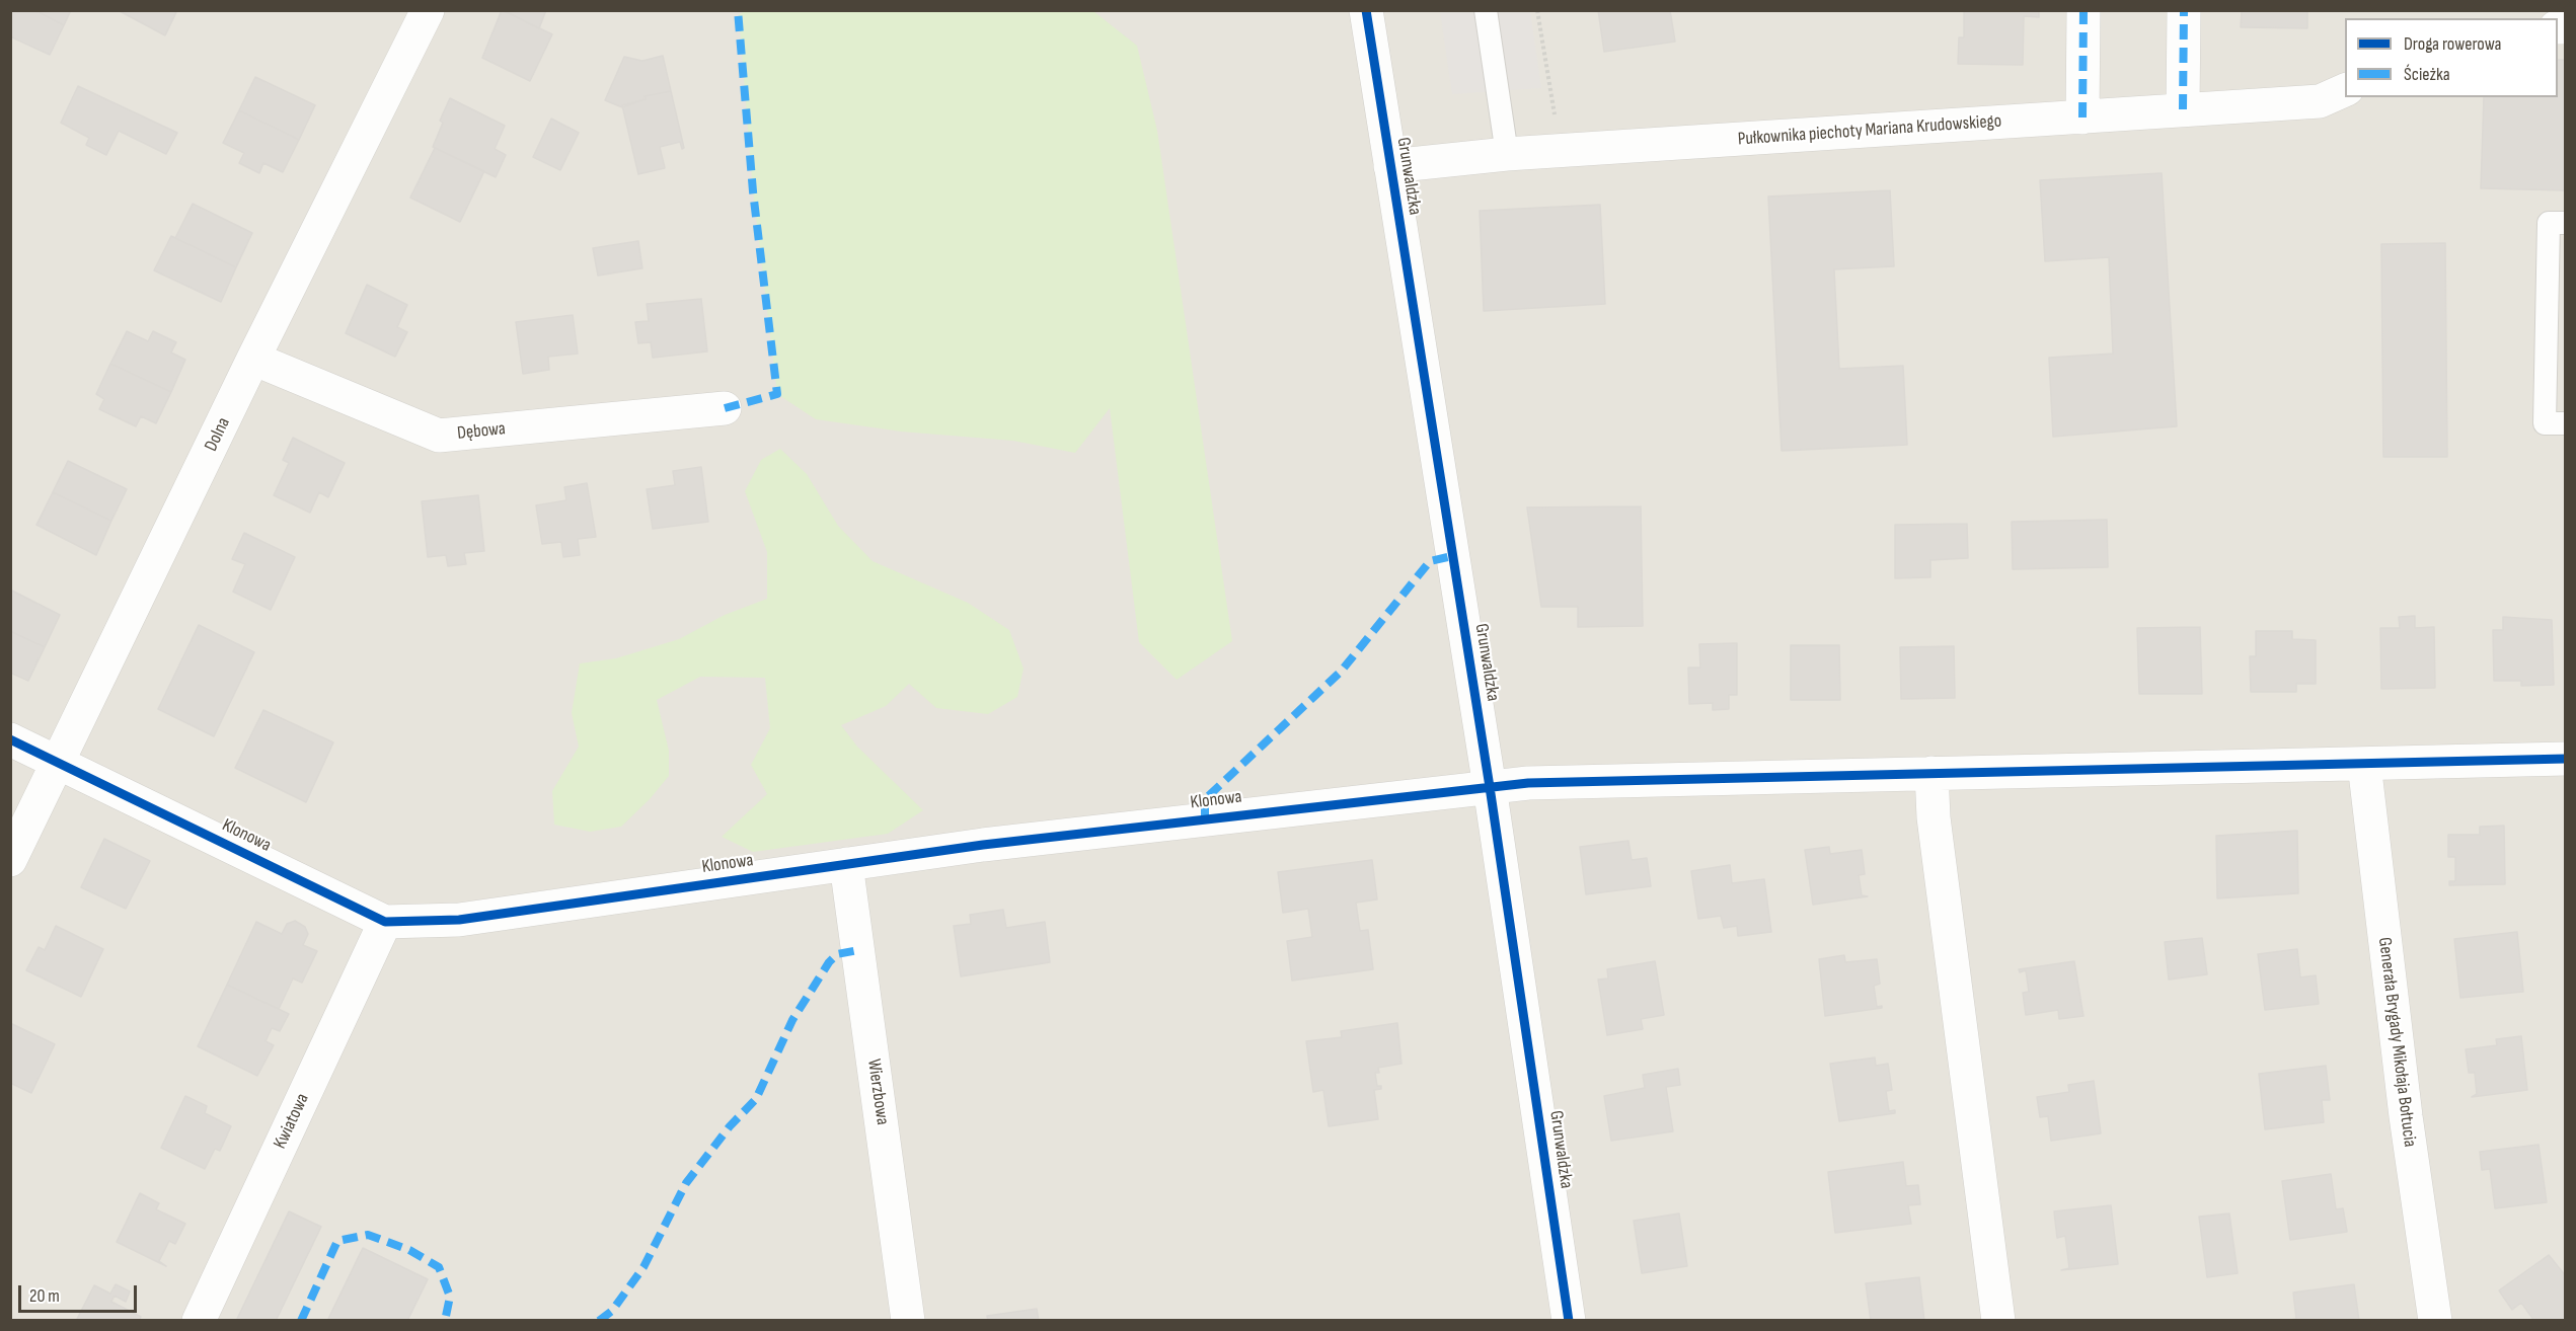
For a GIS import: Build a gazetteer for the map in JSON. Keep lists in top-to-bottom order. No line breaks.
{"streets":{"street":["Pułkownika piechoty Mariana Krudowskiego","Grunwaldzka","Dębowa","Dolna","Klonowa","Generała Brygady Mikołaja Bołtucia","Wierzbowa","Kwiatowa"]},"crossings":[["Pułkownika piechoty Mariana Krudowskiego","Grunwaldzka"],["Grunwaldzka","Klonowa"],["Dębowa","Dolna"],["Dolna","Klonowa"],["Klonowa","Generała Brygady Mikołaja Bołtucia"],["Klonowa","Wierzbowa"],["Klonowa","Kwiatowa"]],"legend":["Droga rowerowa","Ścieżka"],"scale_bar":"20 m"}
